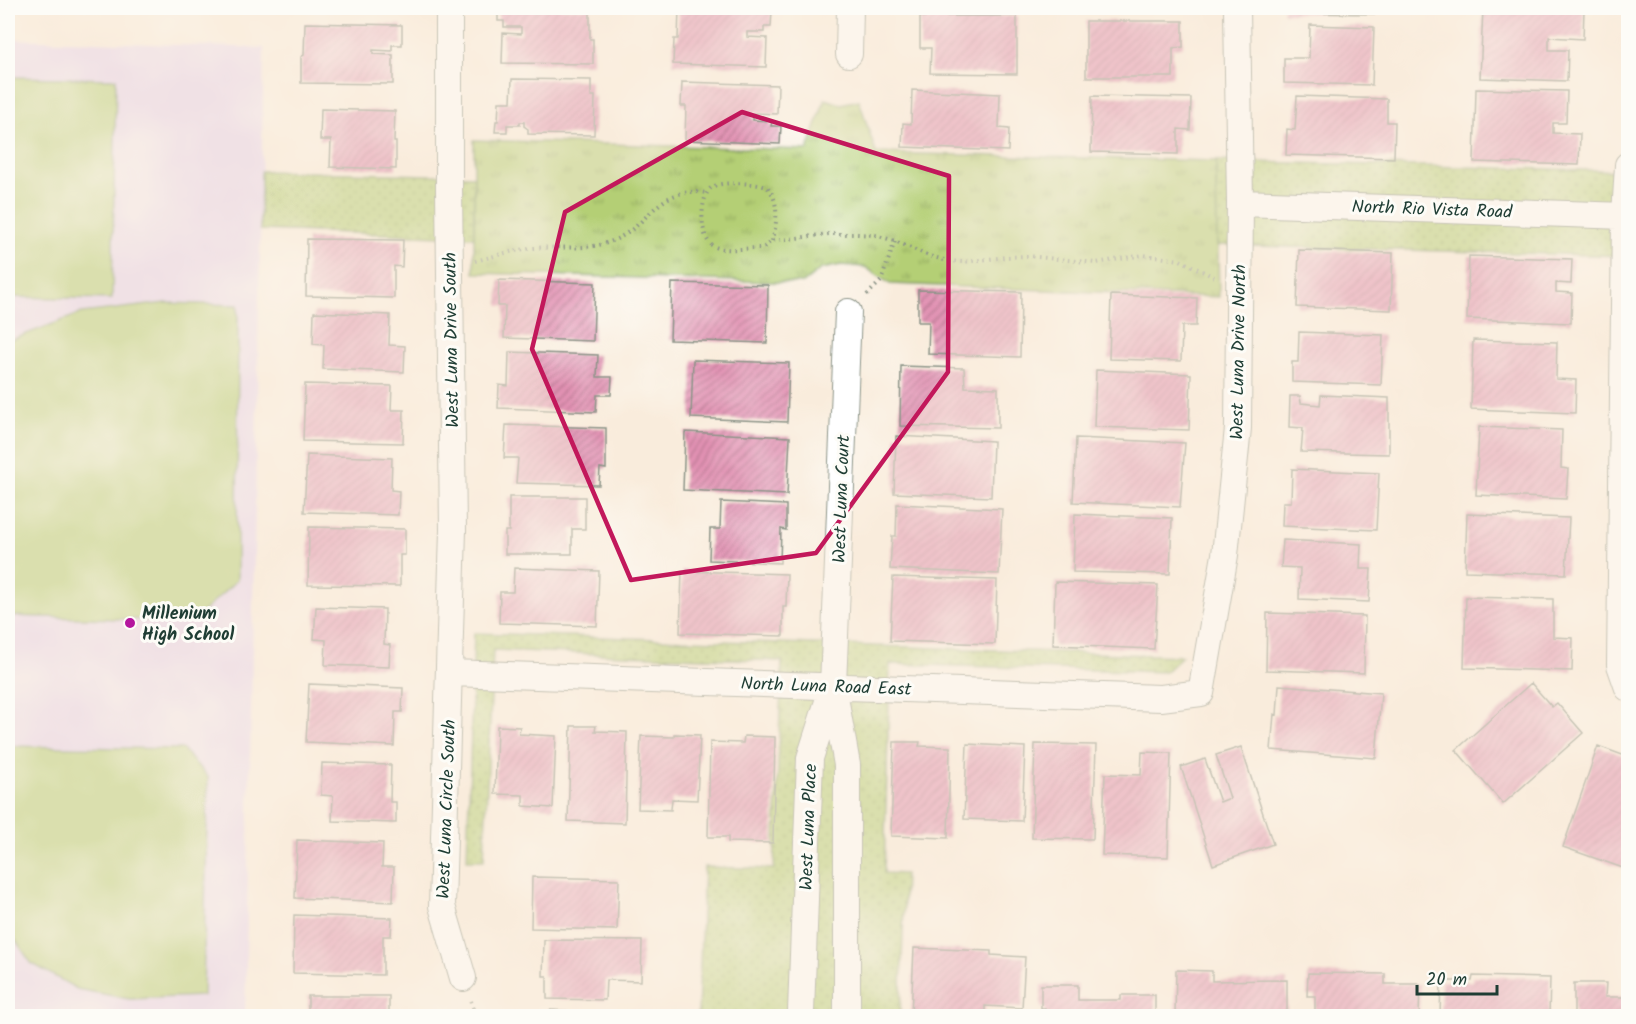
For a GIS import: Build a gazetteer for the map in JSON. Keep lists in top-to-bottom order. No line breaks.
{"streets":{"street":["North Rio Vista Road","West Luna Drive South","West Luna Drive North","West Luna Court","North Luna Road East","West Luna Circle South","West Luna Place"]},"crossings":[["North Rio Vista Road","West Luna Drive North"],["West Luna Drive South","North Luna Road East"],["West Luna Drive South","West Luna Circle South"],["West Luna Drive North","North Luna Road East"],["West Luna Court","North Luna Road East"],["West Luna Court","West Luna Place"],["North Luna Road East","West Luna Circle South"],["North Luna Road East","West Luna Place"]],"places":["Millenium High School"],"scale_bar":"20 m"}
